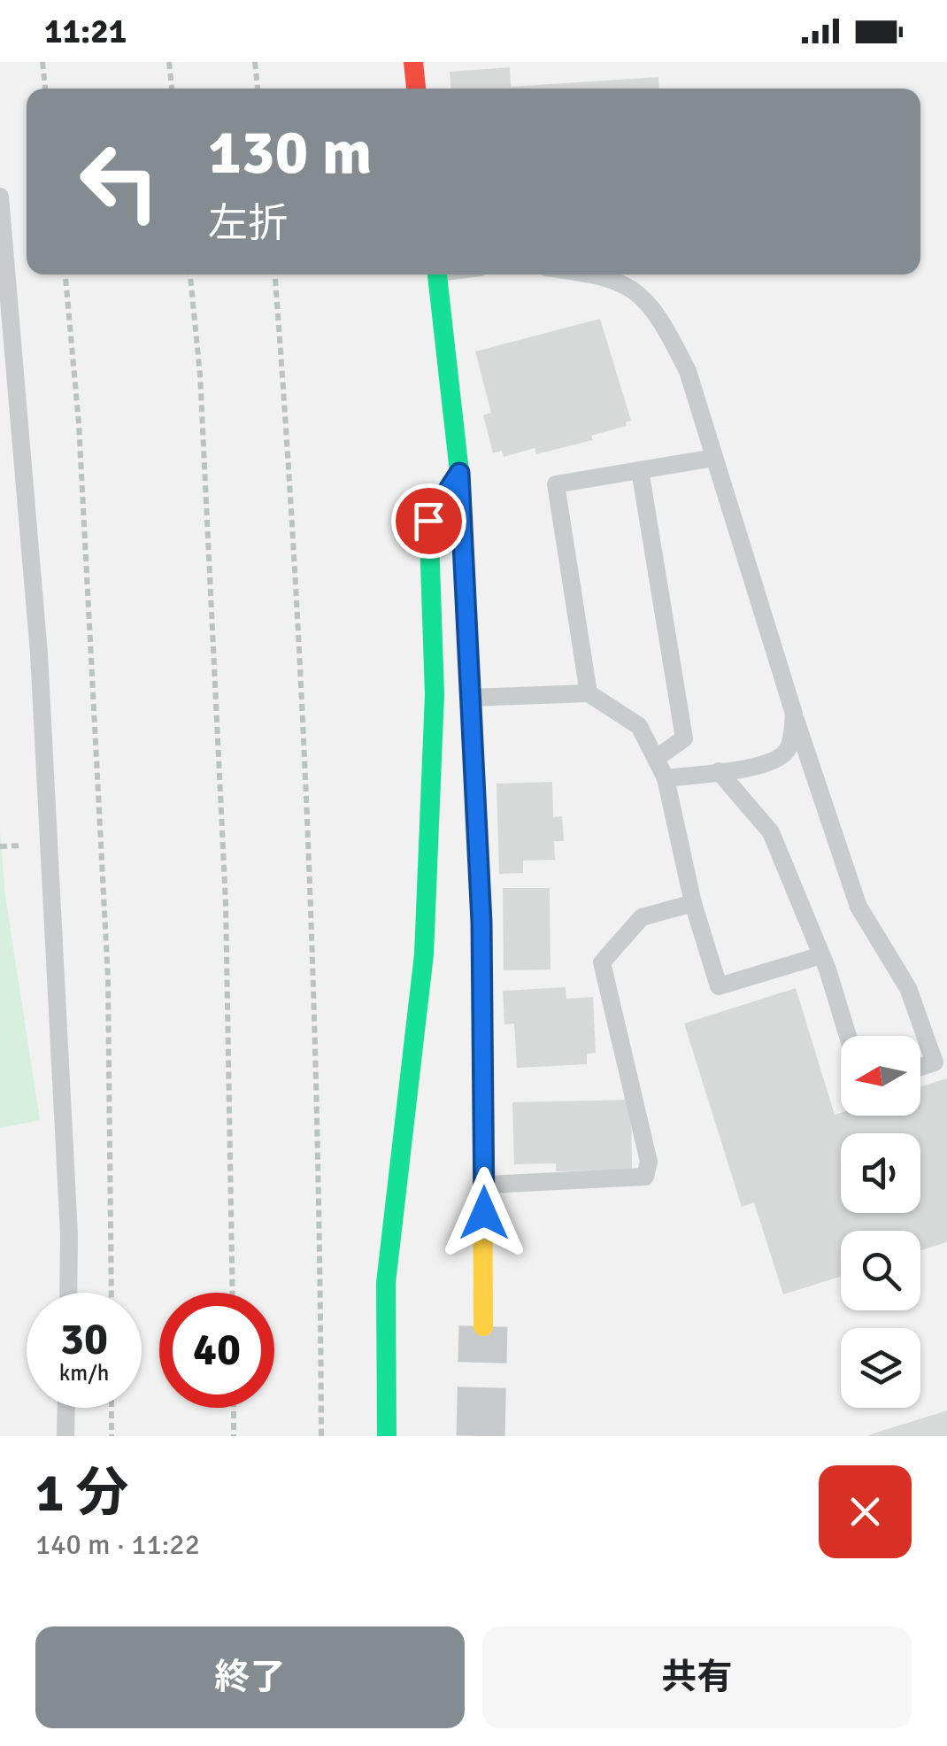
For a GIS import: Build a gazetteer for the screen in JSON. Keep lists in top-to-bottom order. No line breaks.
{"north":"left","page":{"status":"11:21","turn":["130 m","左折"],"speed":"30 km/h","limit":"40","heading":["1 分","140 m · 11:22"],"buttons":["終了","共有"]}}
